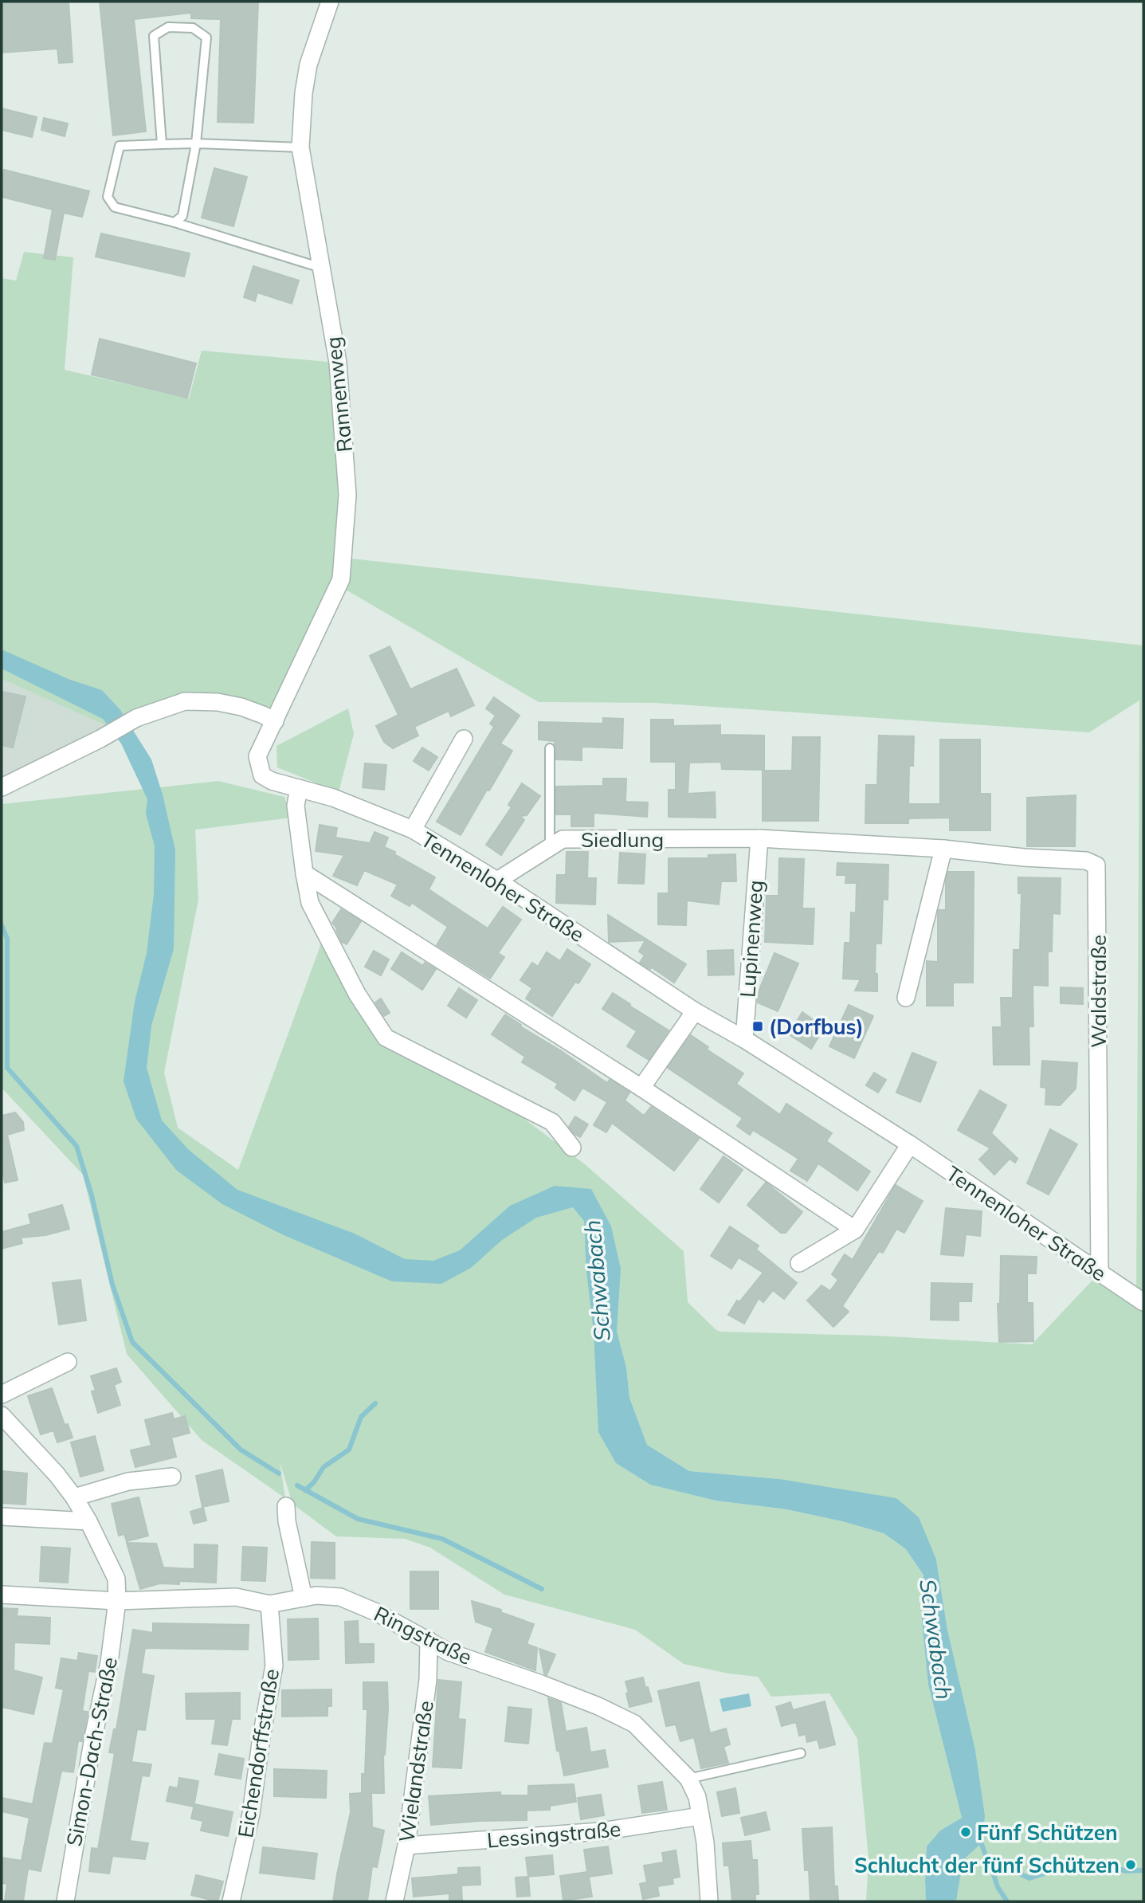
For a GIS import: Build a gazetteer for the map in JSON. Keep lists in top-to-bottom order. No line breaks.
{"streets":{"street":["Rannenweg","Siedlung","Tennenloher Straße","Lupinenweg","Waldstraße","Ringstraße","Simon-Dach-Straße","Eichendorffstraße","Wielandstraße","Lessingstraße"]},"crossings":[["Rannenweg","Tennenloher Straße"],["Siedlung","Tennenloher Straße"],["Siedlung","Lupinenweg"],["Siedlung","Waldstraße"],["Tennenloher Straße","Lupinenweg"],["Tennenloher Straße","Waldstraße"],["Lupinenweg","Waldstraße"],["Ringstraße","Simon-Dach-Straße"],["Ringstraße","Eichendorffstraße"],["Ringstraße","Wielandstraße"],["Ringstraße","Lessingstraße"],["Wielandstraße","Lessingstraße"]],"water":["Schwabach"],"places":{"transit":["(Dorfbus)"],"other":["Fünf Schützen","Schlucht der fünf Schützen"]}}
